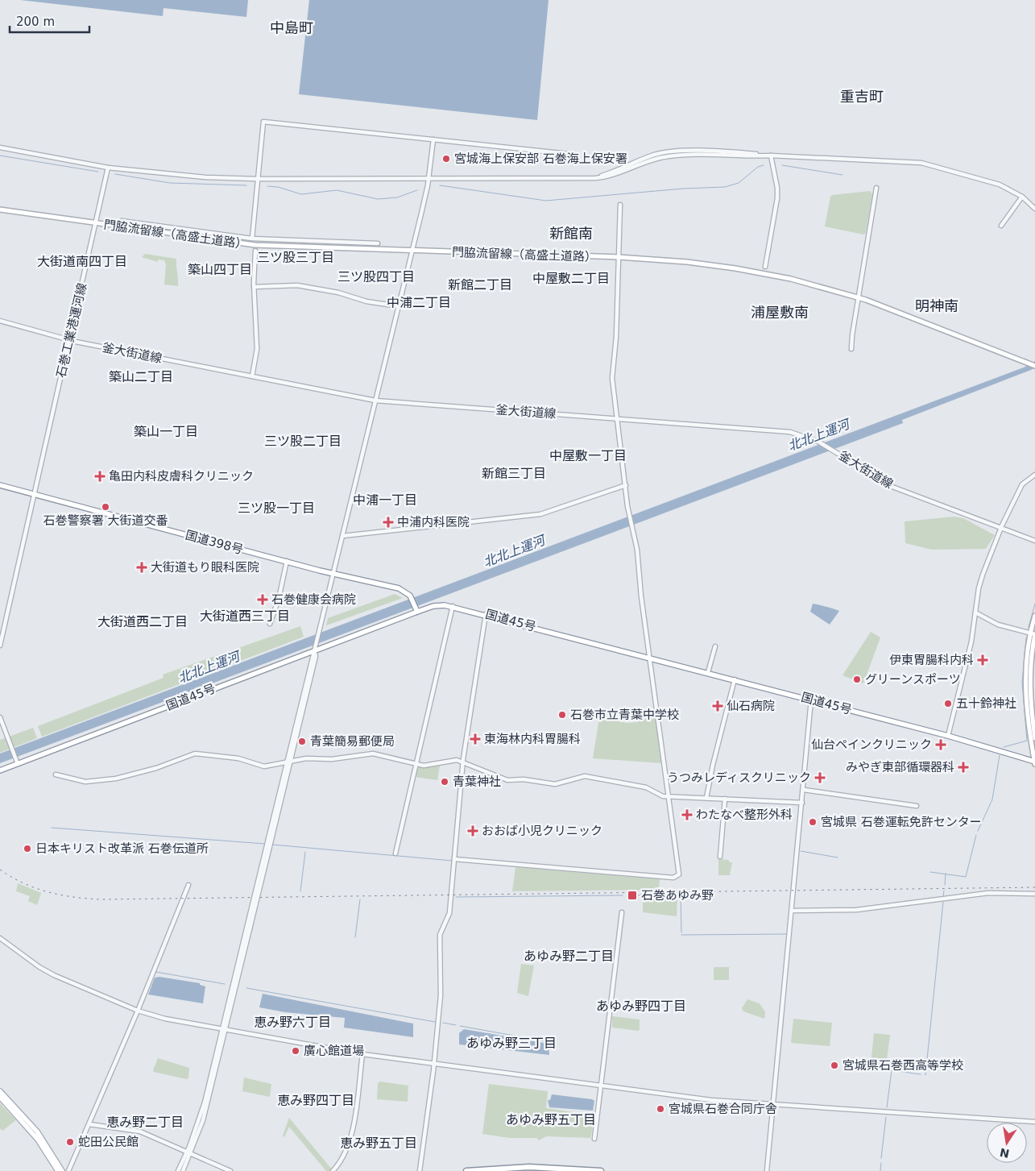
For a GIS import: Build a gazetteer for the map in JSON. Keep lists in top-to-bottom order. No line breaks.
{"streets":{"main road":["門脇流留線（高盛土道路）","国道398号","国道45号"],"street":["石巻工業港運河線","釜大街道線"]},"crossings":[["門脇流留線（高盛土道路）","石巻工業港運河線"],["石巻工業港運河線","釜大街道線"],["石巻工業港運河線","国道398号"],["国道398号","国道45号"]],"districts":["中島町","重吉町","新館南","三ツ股三丁目","大街道南四丁目","築山四丁目","三ツ股四丁目","中屋敷二丁目","新館二丁目","中浦二丁目","明神南","浦屋敷南","築山二丁目","築山一丁目","三ツ股二丁目","中屋敷一丁目","新館三丁目","中浦一丁目","三ツ股一丁目","大街道西三丁目","大街道西二丁目","あゆみ野二丁目","あゆみ野四丁目","恵み野六丁目","あゆみ野三丁目","恵み野四丁目","あゆみ野五丁目","恵み野二丁目","恵み野五丁目"],"water":["北北上運河"],"places":{"other":["宮城海上保安部 石巻海上保安署","石巻警察署 大街道交番","グリーンスポーツ","五十鈴神社","石巻市立青葉中学校","青葉簡易郵便局","青葉神社","宮城県 石巻運転免許センター","日本キリスト改革派 石巻伝道所","廣心館道場","宮城県石巻西高等学校","宮城県石巻合同庁舎","蛇田公民館"],"health":["亀田内科皮膚科クリニック","中浦内科医院","大街道もり眼科医院","石巻健康会病院","伊東胃腸科内科","仙石病院","東海林内科胃腸科","仙台ペインクリニック","みやぎ東部循環器科","うつみレディスクリニック","わたなべ整形外科","おおば小児クリニック"],"transit":["石巻あゆみ野"]},"scale_bar":"200 m","north":"bottom"}
